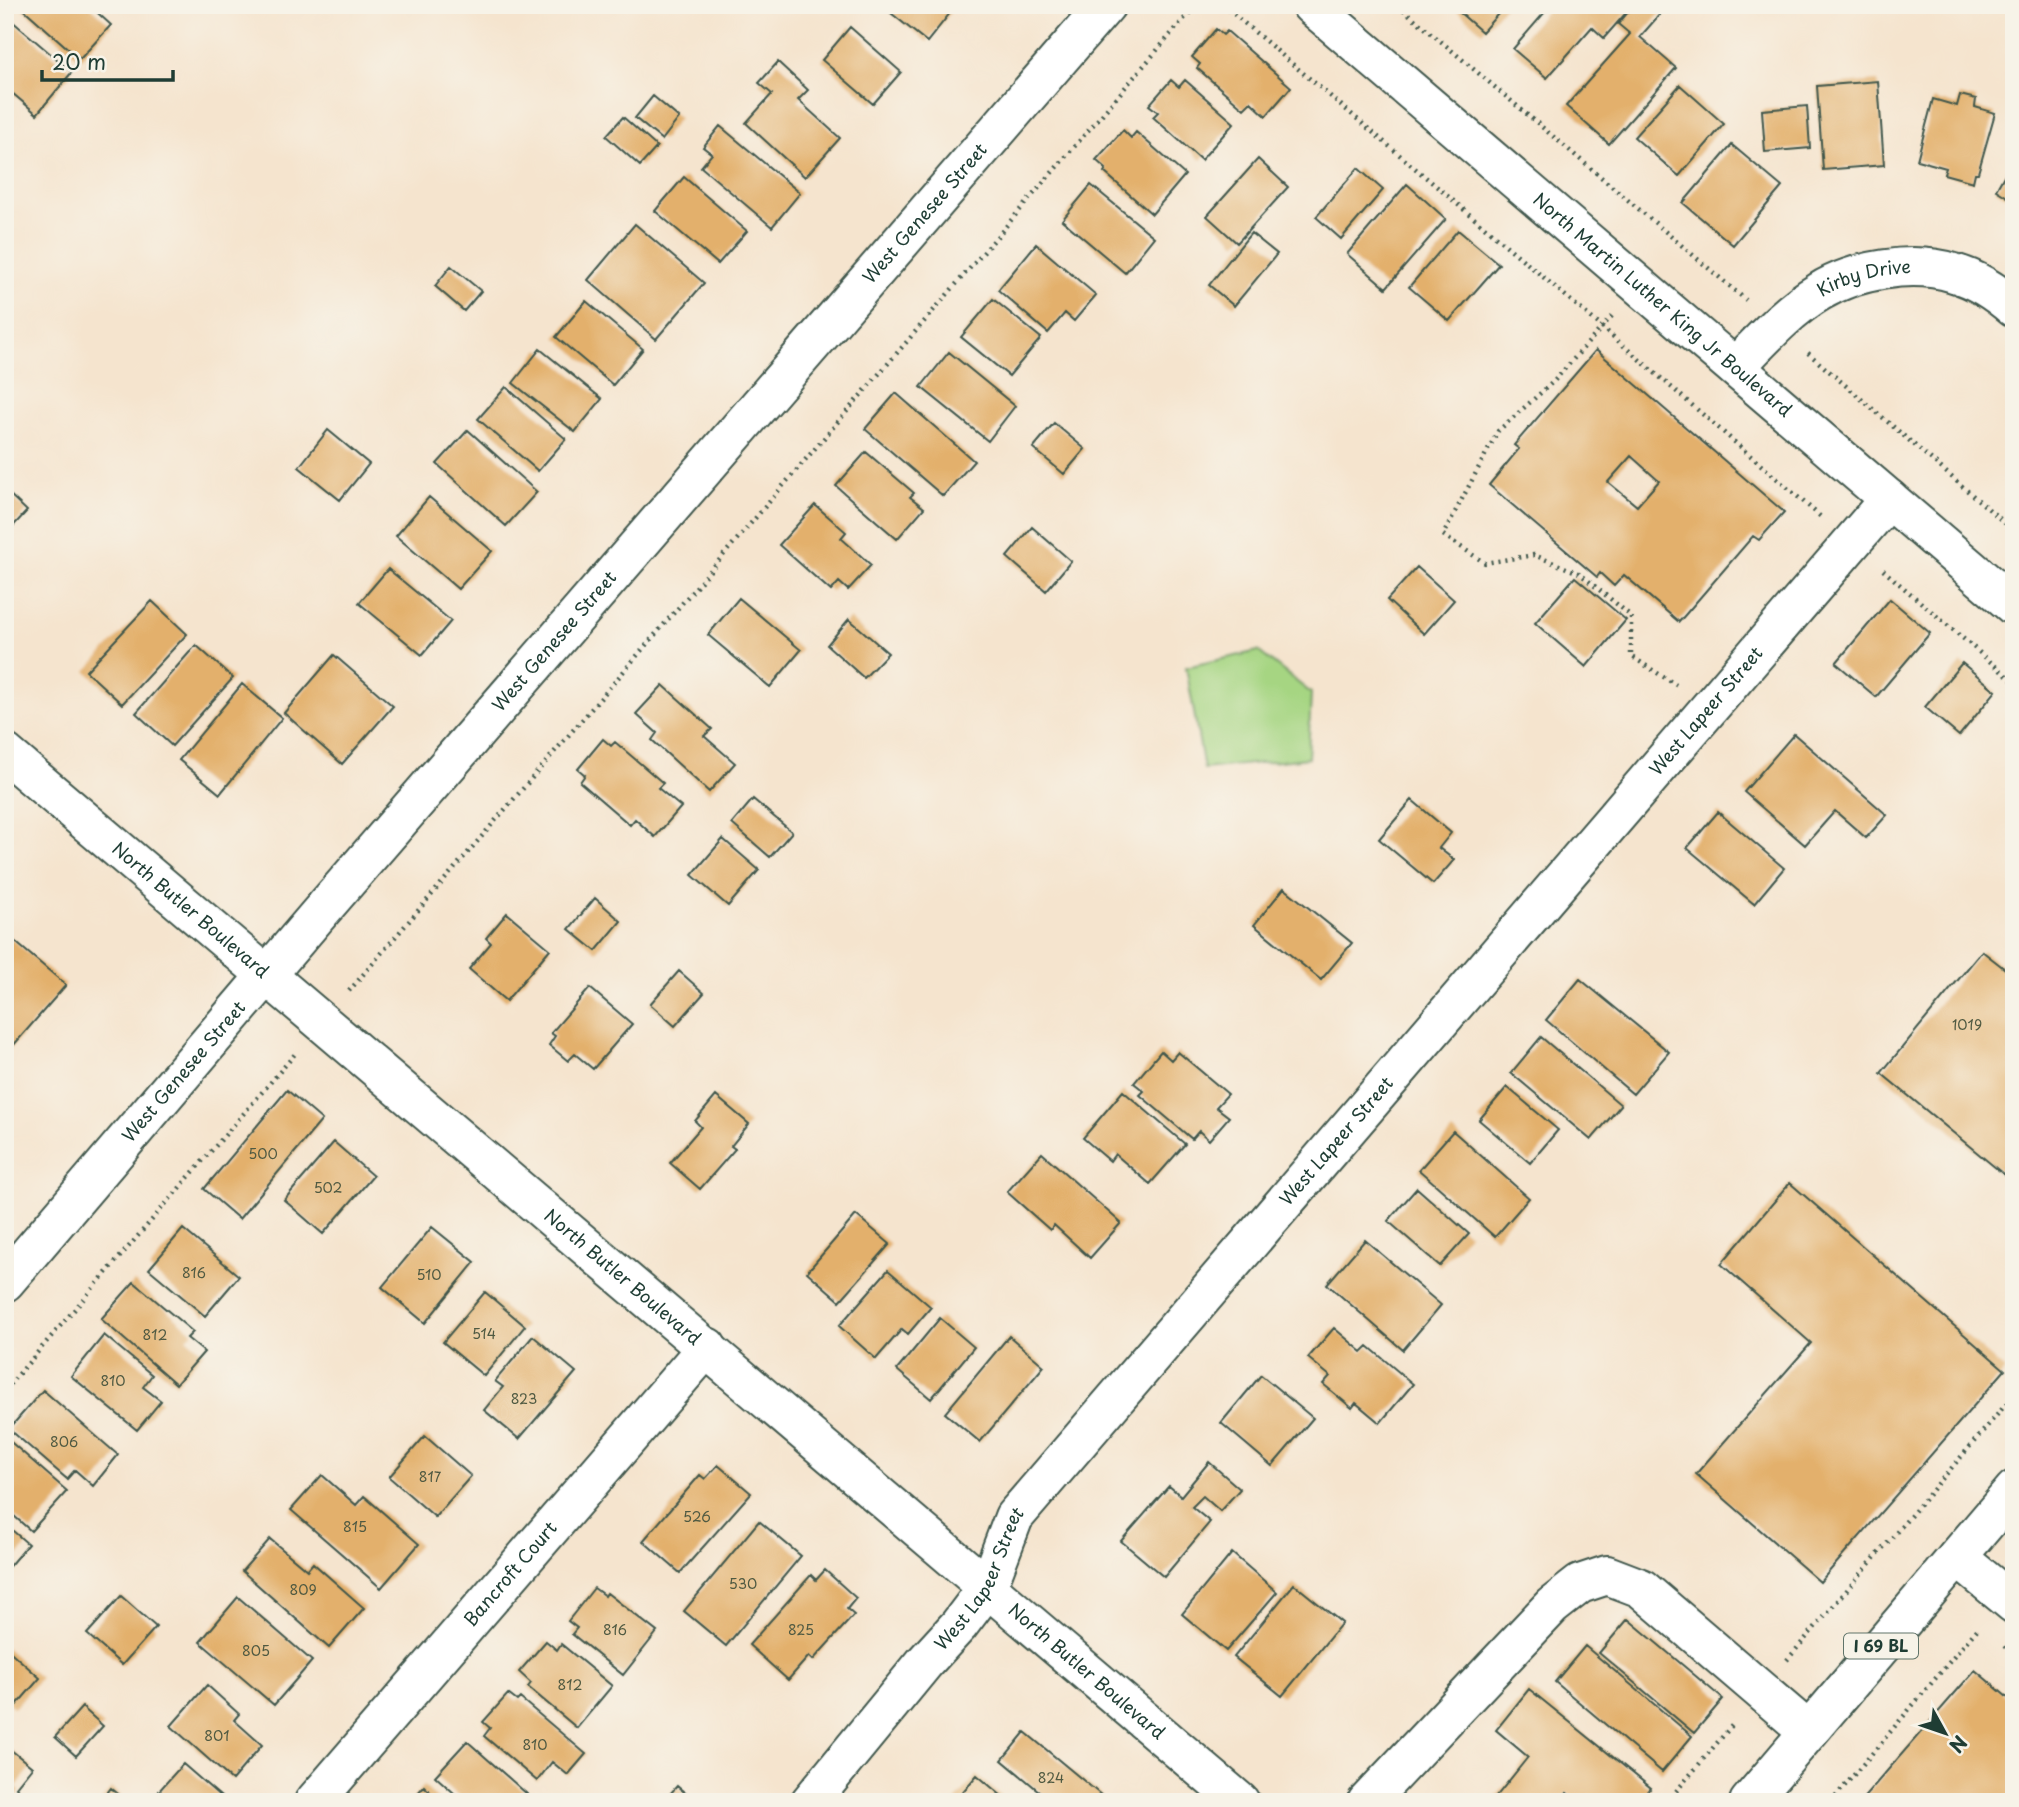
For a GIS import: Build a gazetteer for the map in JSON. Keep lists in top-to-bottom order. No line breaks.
{"streets":{"street":["West Genesee Street","Kirby Drive","North Martin Luther King Jr Boulevard","West Lapeer Street","North Butler Boulevard","Bancroft Court","I 69 BL"]},"crossings":[["West Genesee Street","North Butler Boulevard"],["Kirby Drive","North Martin Luther King Jr Boulevard"],["North Martin Luther King Jr Boulevard","West Lapeer Street"],["West Lapeer Street","North Butler Boulevard"],["North Butler Boulevard","Bancroft Court"]],"house_numbers":["1019","500","502","816","510","514","812","810","823","806","817","526","815","530","809","816","825","805","812","801","810","824"],"scale_bar":"20 m","north":"bottom right"}
